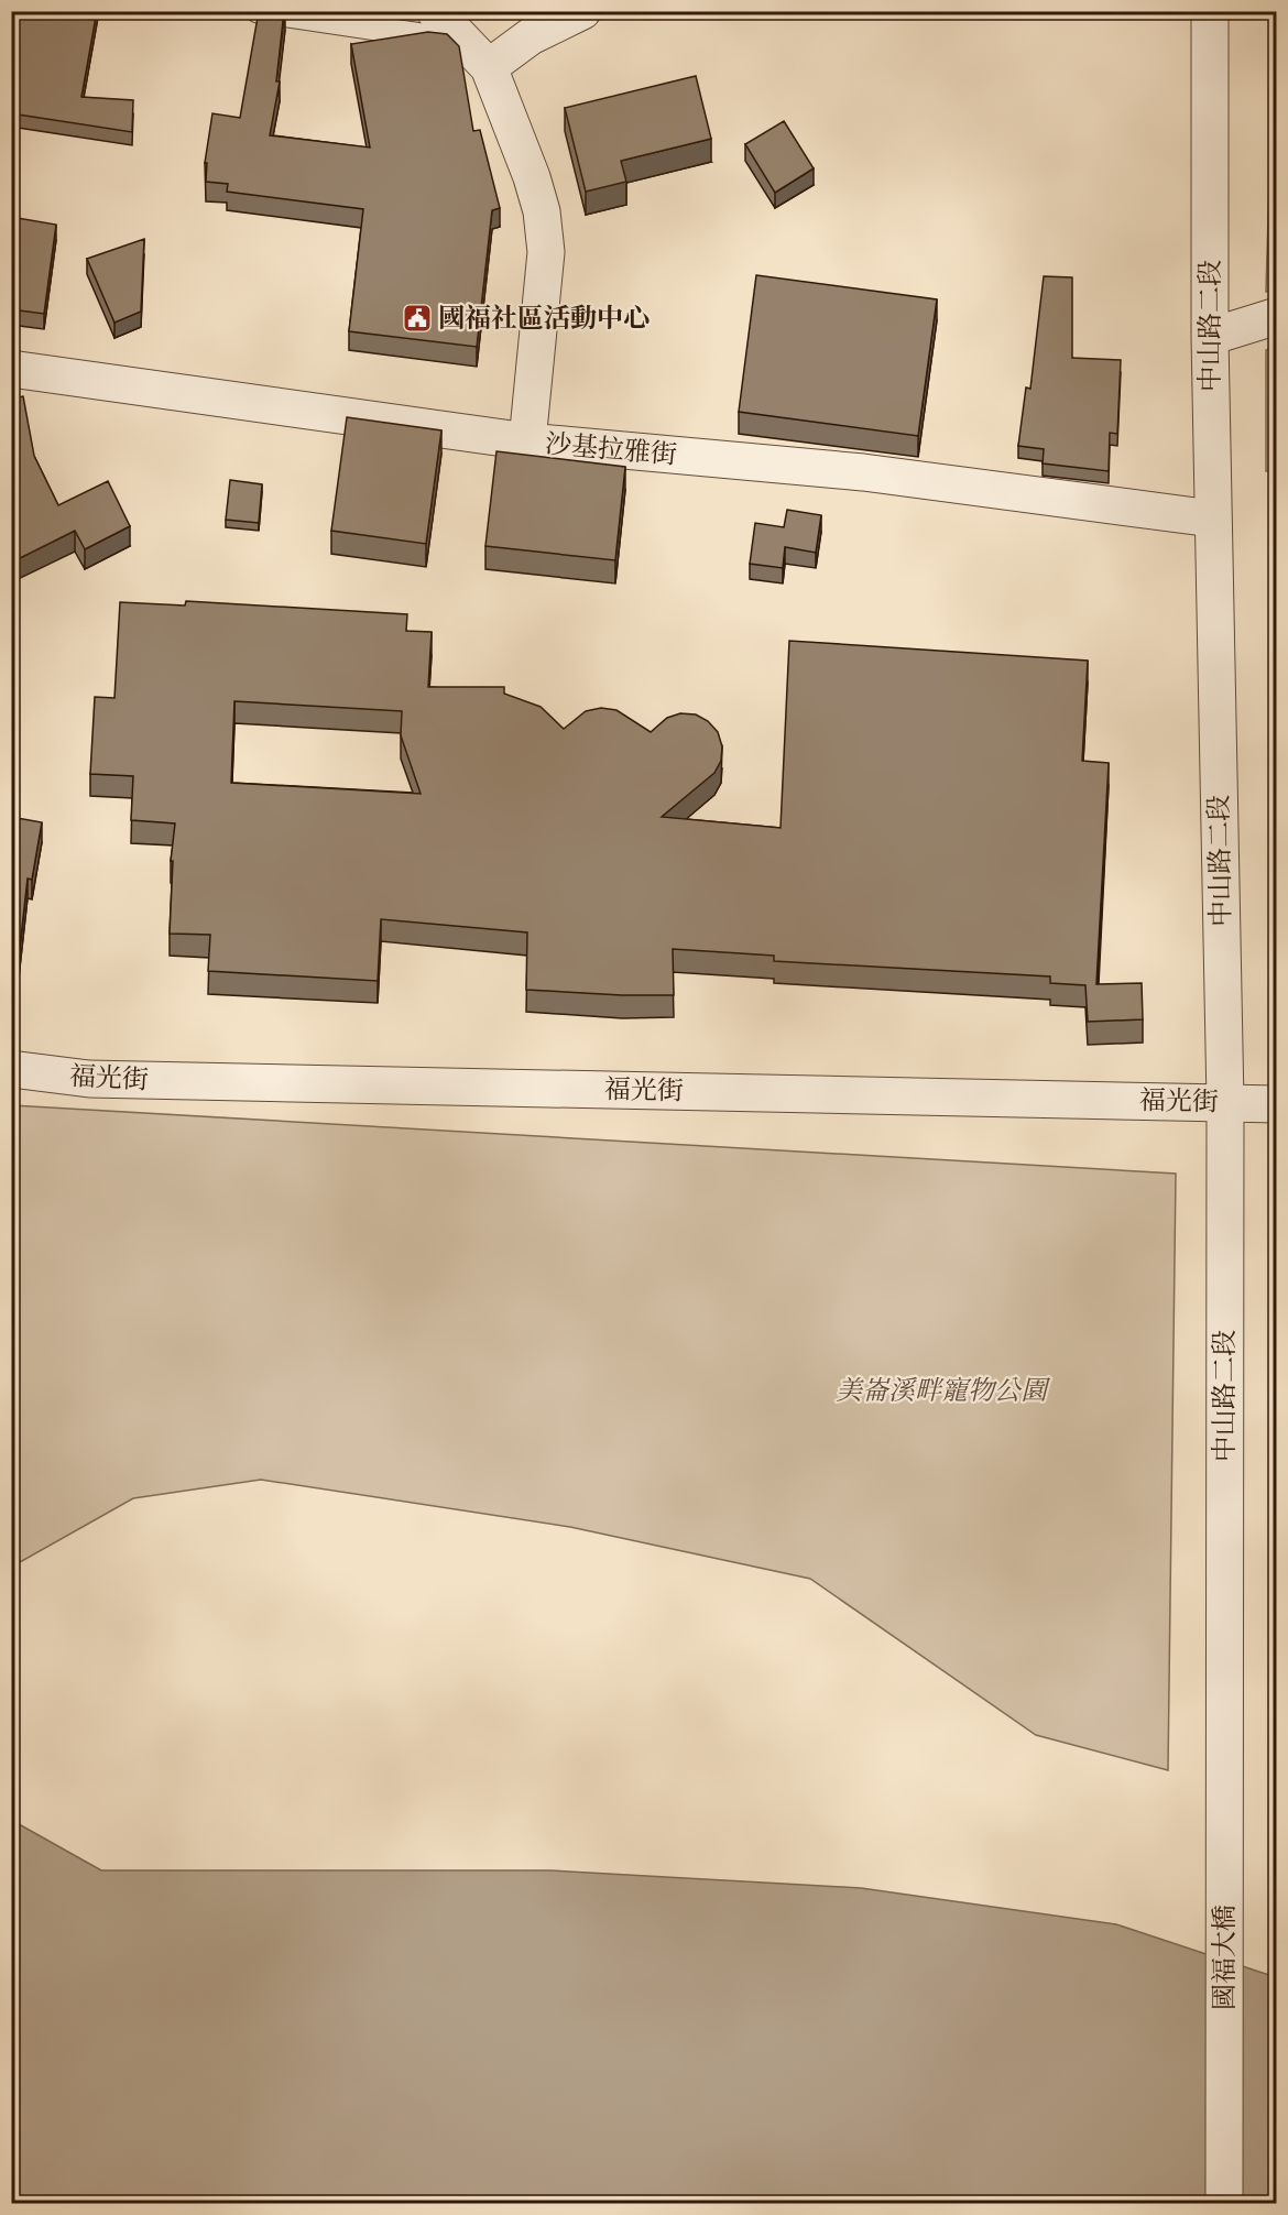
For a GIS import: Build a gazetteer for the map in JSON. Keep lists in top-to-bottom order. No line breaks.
{"streets":{"street":["中山路二段","沙基拉雅街","福光街","國福大橋"]},"crossings":[["中山路二段","沙基拉雅街"],["中山路二段","福光街"],["中山路二段","國福大橋"]],"parks":["美崙溪畔寵物公園"],"places":{"public building":["國福社區活動中心"]}}
